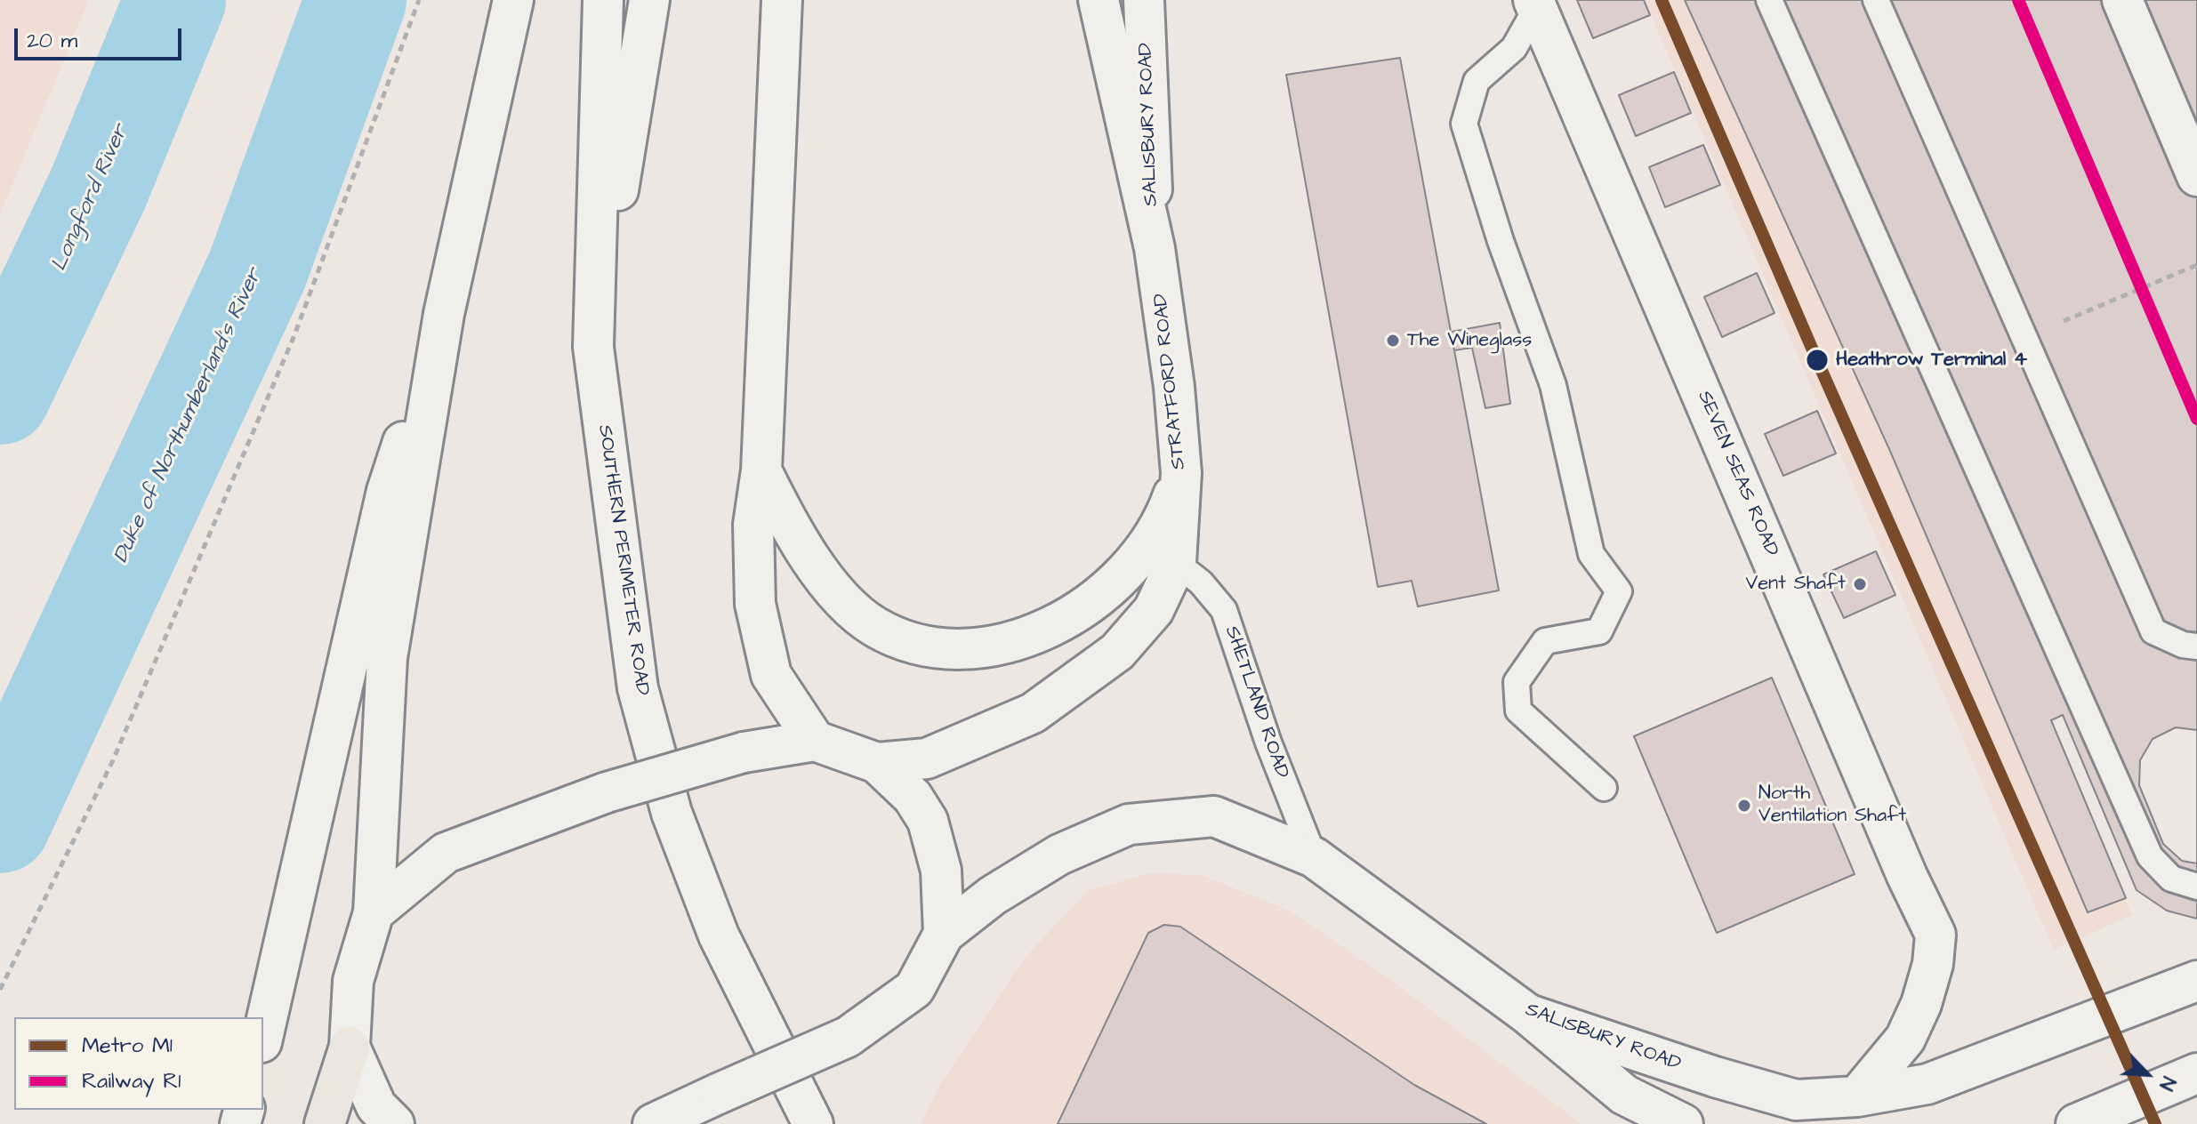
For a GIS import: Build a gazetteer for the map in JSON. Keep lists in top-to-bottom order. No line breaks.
{"streets":{"street":["SALISBURY ROAD","STRATFORD ROAD","SEVEN SEAS ROAD","SOUTHERN PERIMETER ROAD"],"lane":["SHETLAND ROAD"]},"crossings":[["SALISBURY ROAD","STRATFORD ROAD"],["SALISBURY ROAD","SEVEN SEAS ROAD"],["SALISBURY ROAD","SHETLAND ROAD"],["STRATFORD ROAD","SHETLAND ROAD"]],"water":["Longford River","Duke of Northumberland's River"],"places":["The Wineglass","Heathrow Terminal 4","Vent Shaft","North Ventilation Shaft"],"lines":["metro line M1","rail line R1"],"legend":["Metro M1","Railway R1"],"scale_bar":"20 m","north":"bottom right"}
